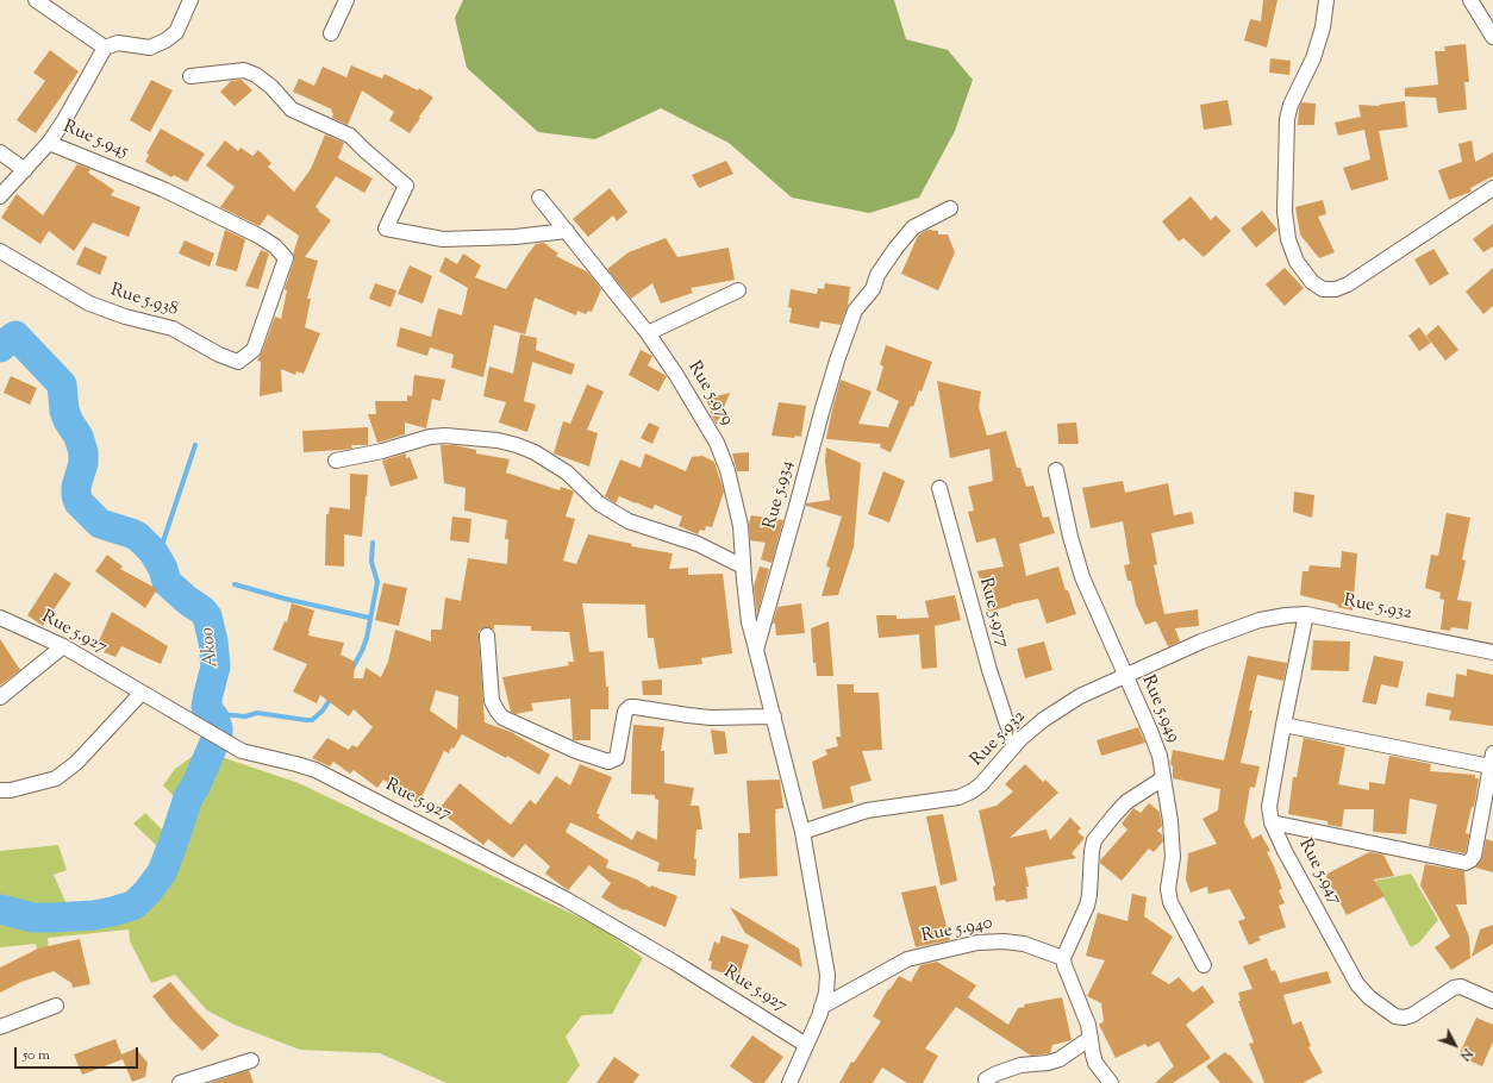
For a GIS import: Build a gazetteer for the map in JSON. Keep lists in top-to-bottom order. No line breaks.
{"streets":{"street":["Rue 5.945","Rue 5.938","Rue 5.979","Rue 5.934","Rue 5.932","Rue 5.977","Rue 5.927","Rue 5.949","Rue 5.947","Rue 5.940"]},"crossings":[["Rue 5.945","Rue 5.938"],["Rue 5.979","Rue 5.934"],["Rue 5.932","Rue 5.977"],["Rue 5.932","Rue 5.949"],["Rue 5.932","Rue 5.947"]],"water":["Akoo"],"scale_bar":"50 m","north":"bottom right"}
